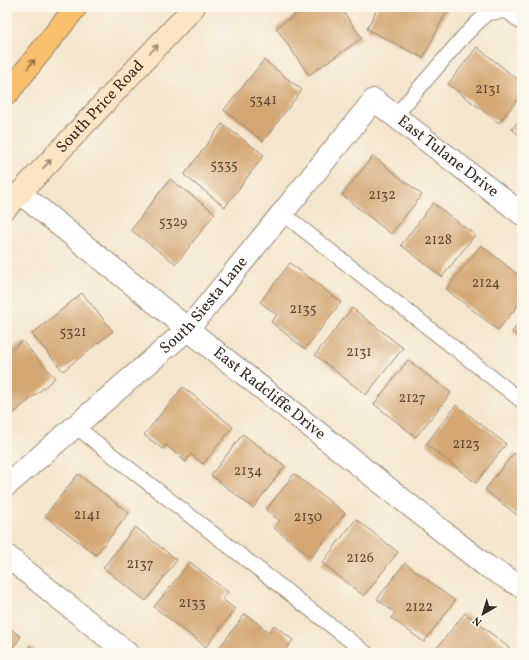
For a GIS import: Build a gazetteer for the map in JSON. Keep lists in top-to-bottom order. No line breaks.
{"streets":{"main road":["South Price Road"],"street":["East Tulane Drive","South Siesta Lane","East Radcliffe Drive"]},"crossings":[["South Price Road","East Radcliffe Drive"],["East Tulane Drive","South Siesta Lane"],["South Siesta Lane","East Radcliffe Drive"]],"one_way":["South Price Road"],"house_numbers":["2131","5341","5335","2132","5329","2128","2124","2135","5321","2131","2127","2123","2134","2141","2130","2126","2137","2133","2122"],"north":"bottom left"}
